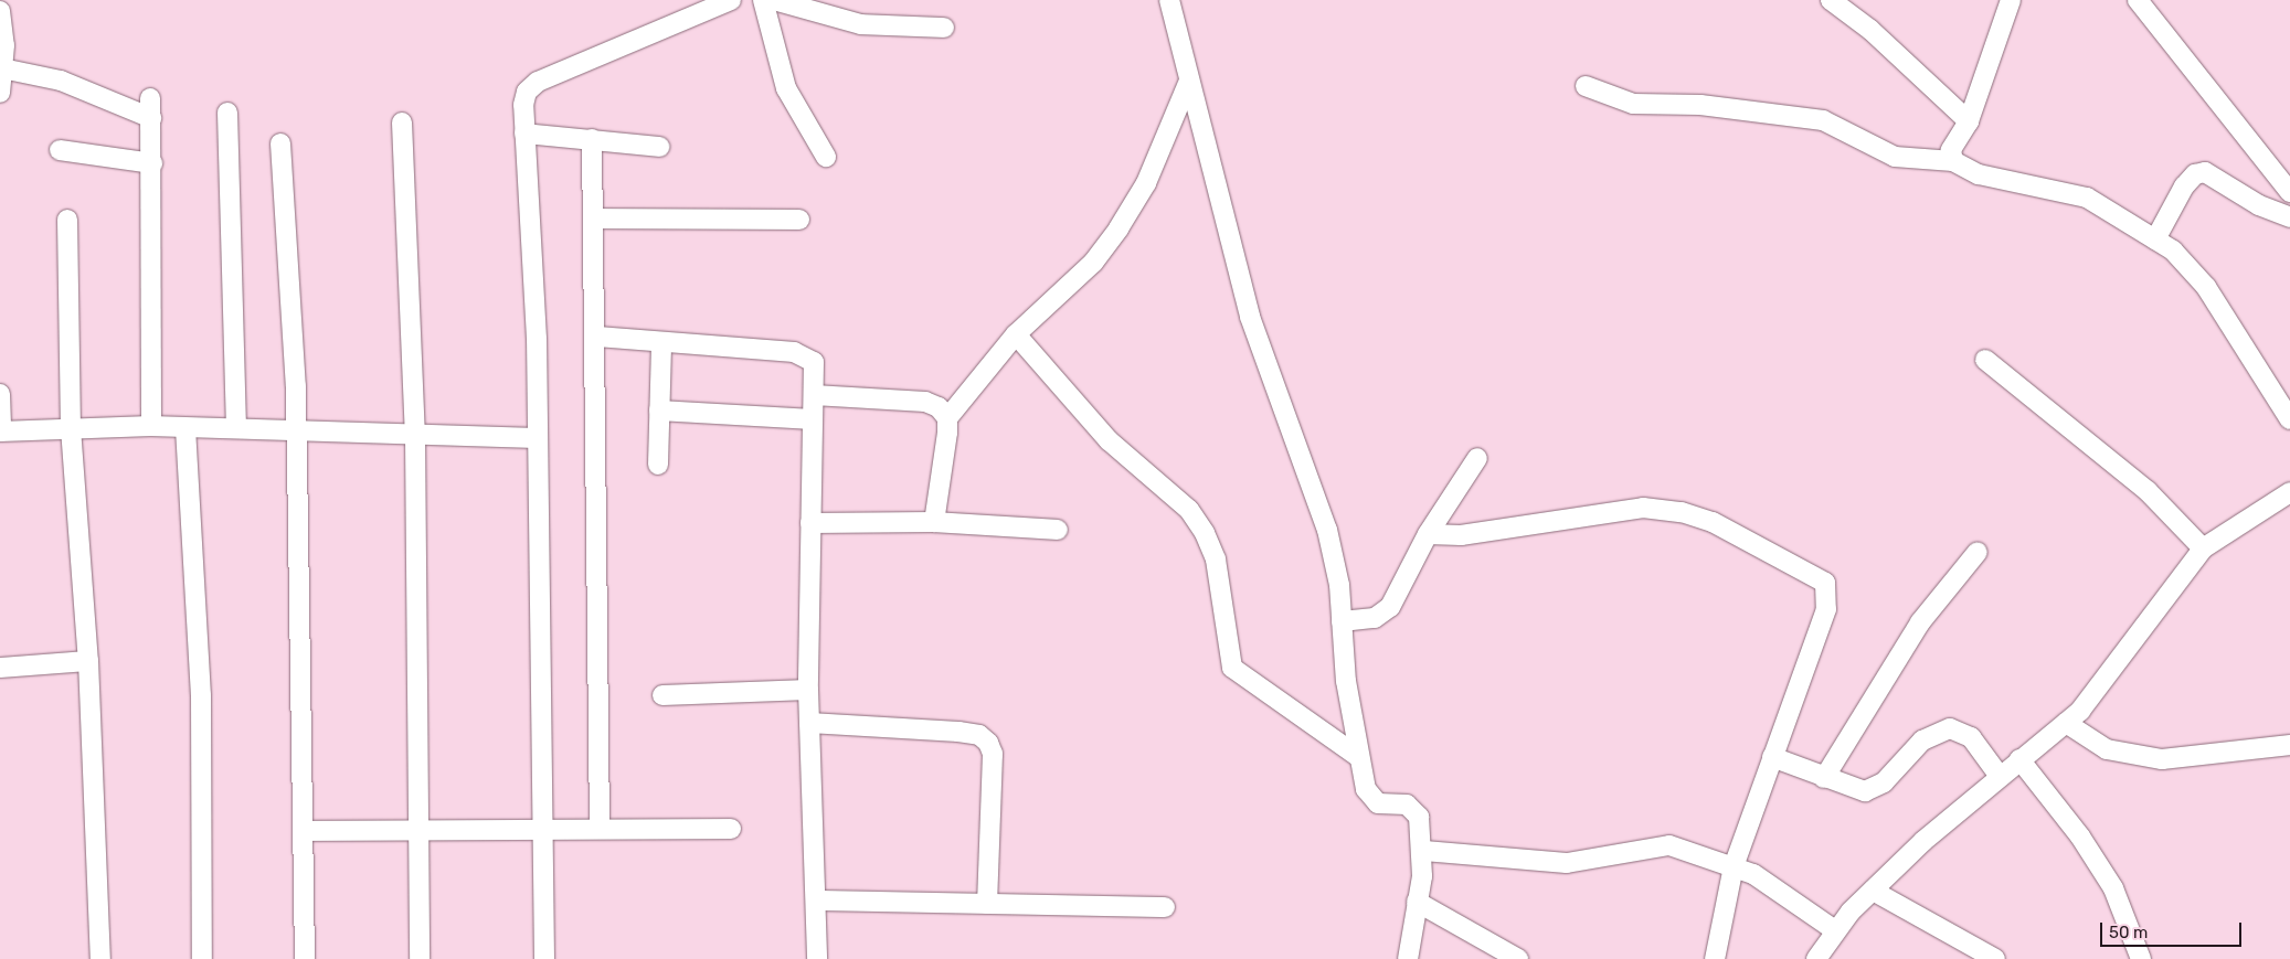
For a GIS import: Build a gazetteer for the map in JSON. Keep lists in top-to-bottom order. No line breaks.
{"scale_bar":"50 m"}
